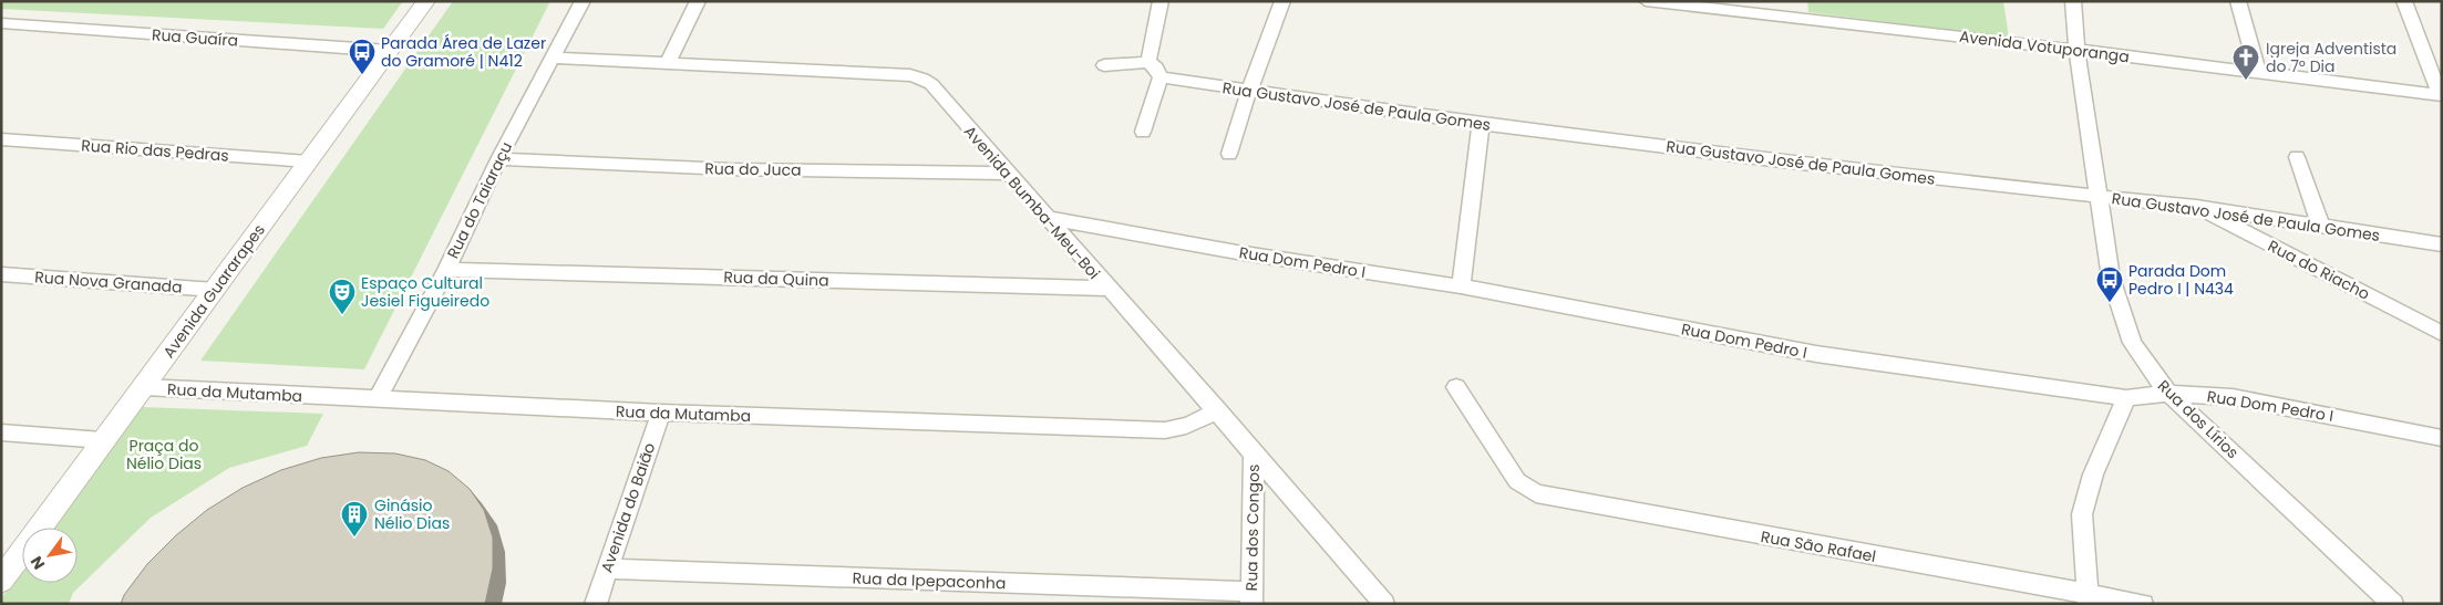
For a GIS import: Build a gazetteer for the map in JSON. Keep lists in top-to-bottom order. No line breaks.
{"streets":{"street":["Rua Guaíra","Avenida Votuporanga","Rua Gustavo José de Paula Gomes","Rua Rio das Pedras","Rua do Juca","Rua do Taiaraçu","Avenida Bumba-Meu-Boi","Rua Dom Pedro I","Rua do Riacho","Rua da Quina","Rua Nova Granada","Avenida Guararapes","Rua da Mutamba","Rua dos Lírios","Avenida do Baião","Rua dos Congos","Rua São Rafael","Rua da Ipepaconha"]},"crossings":[["Rua Guaíra","Avenida Guararapes"],["Avenida Votuporanga","Rua dos Lírios"],["Rua Gustavo José de Paula Gomes","Rua do Riacho"],["Rua Gustavo José de Paula Gomes","Rua dos Lírios"],["Rua Rio das Pedras","Avenida Guararapes"],["Rua do Juca","Rua do Taiaraçu"],["Rua do Juca","Avenida Bumba-Meu-Boi"],["Rua do Taiaraçu","Avenida Bumba-Meu-Boi"],["Rua do Taiaraçu","Rua da Quina"],["Rua do Taiaraçu","Rua da Mutamba"],["Avenida Bumba-Meu-Boi","Rua Dom Pedro I"],["Avenida Bumba-Meu-Boi","Rua da Quina"],["Avenida Bumba-Meu-Boi","Rua da Mutamba"],["Avenida Bumba-Meu-Boi","Rua dos Congos"],["Rua Dom Pedro I","Rua dos Lírios"],["Rua Nova Granada","Avenida Guararapes"],["Avenida Guararapes","Rua da Mutamba"],["Rua da Mutamba","Avenida do Baião"],["Avenida do Baião","Rua da Ipepaconha"],["Rua dos Congos","Rua da Ipepaconha"]],"parks":["Praça do Nélio Dias"],"places":{"bus stop":["Parada Área de Lazer do Gramoré | N412","Parada Dom Pedro I | N434"],"church":["Igreja Adventista do 7º Dia"],"theatre":["Espaço Cultural Jesiel Figueiredo"],"building":["Ginásio Nélio Dias"]},"north":"bottom left"}
